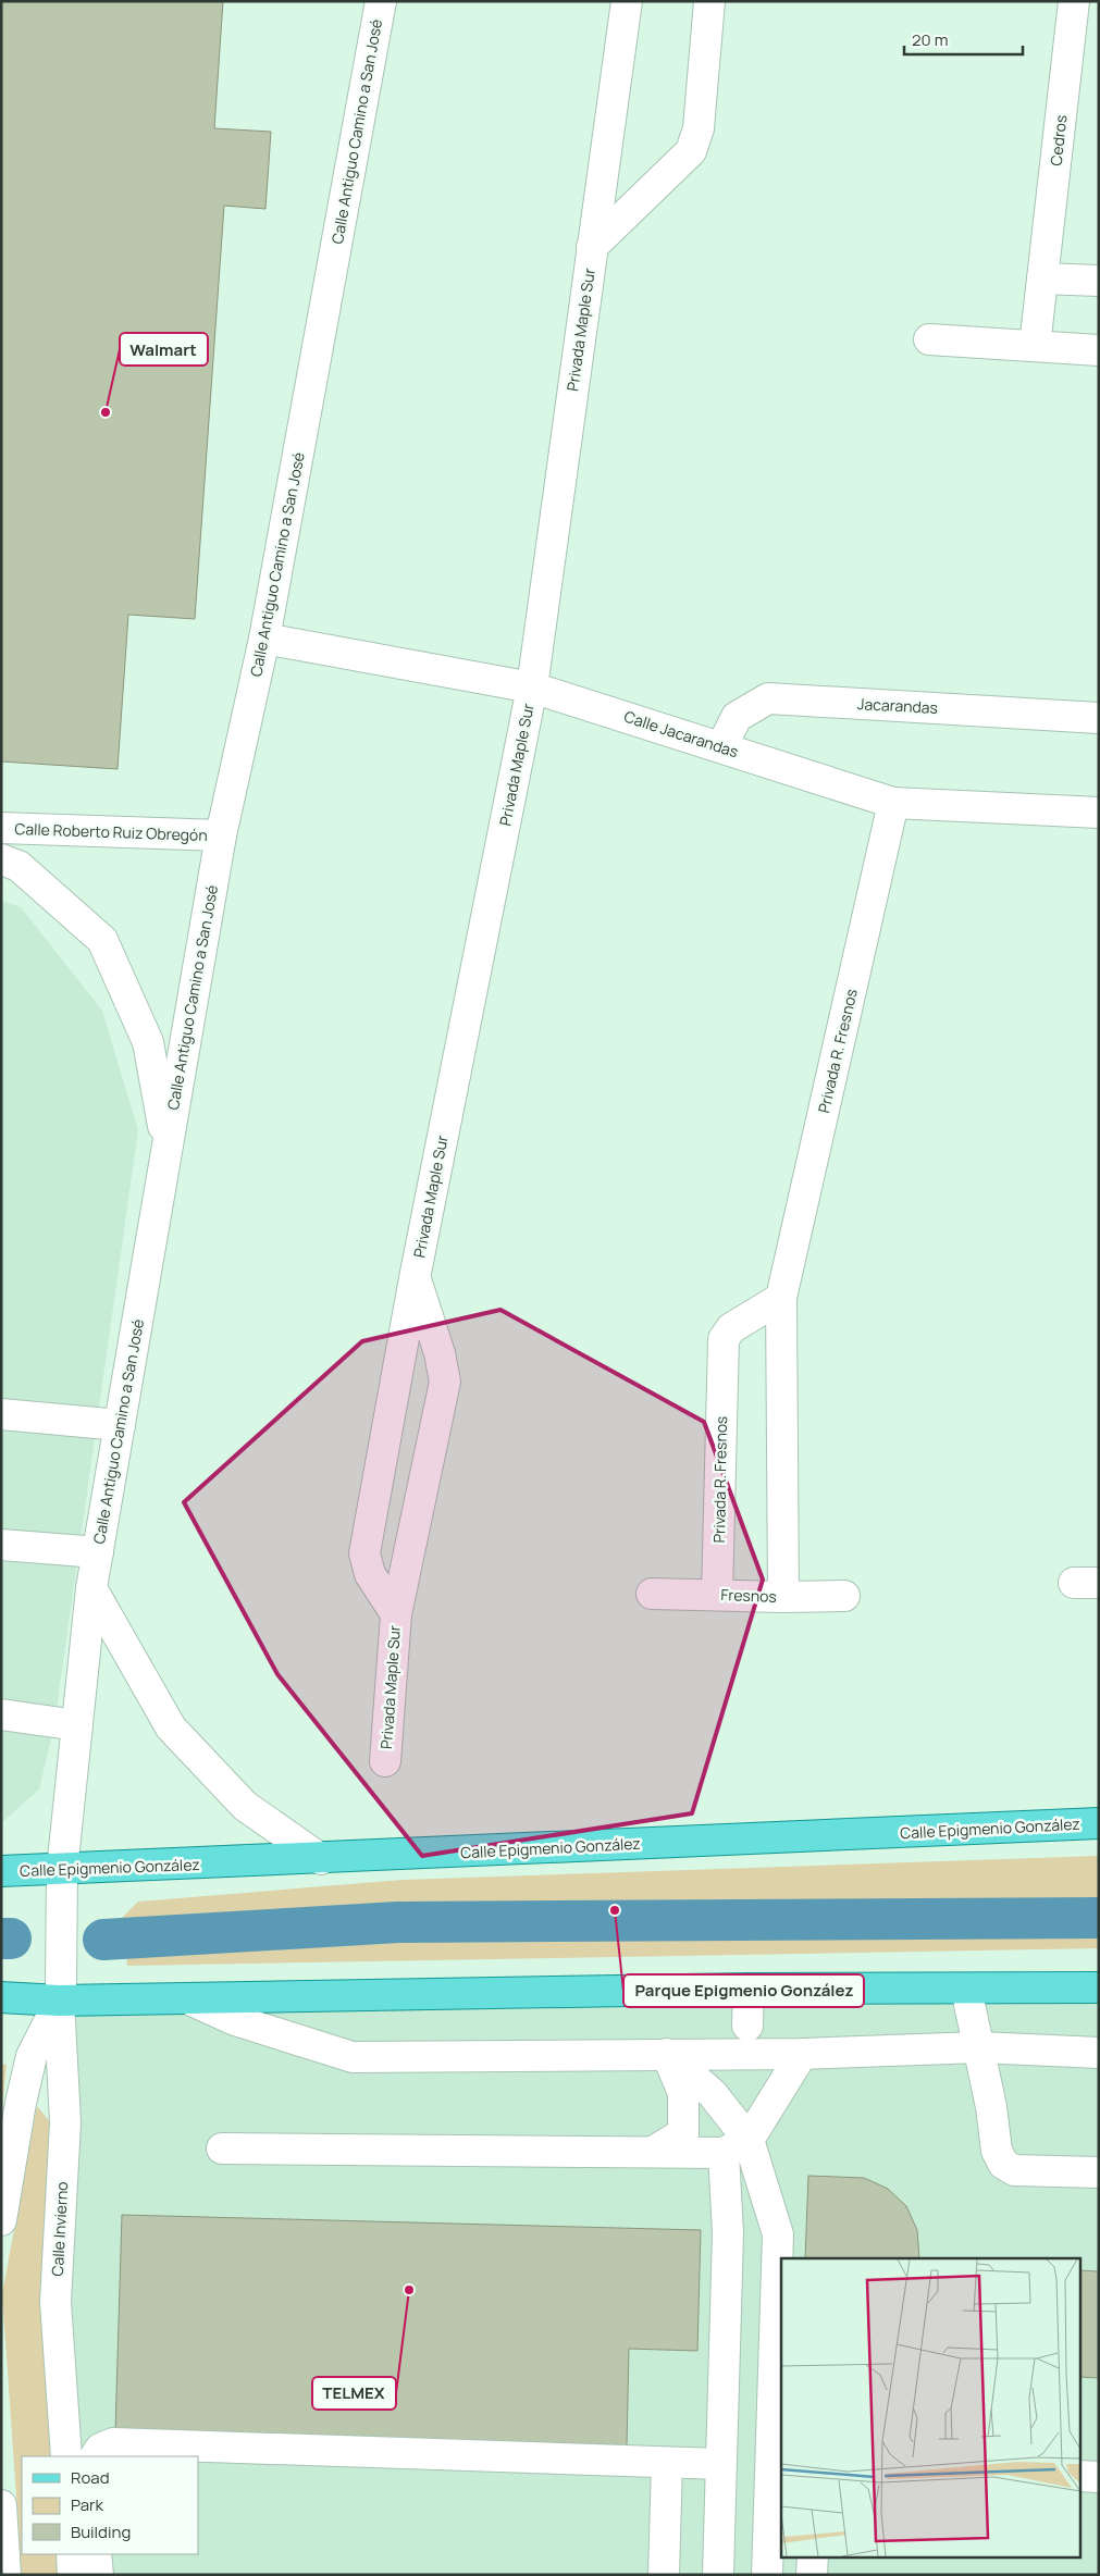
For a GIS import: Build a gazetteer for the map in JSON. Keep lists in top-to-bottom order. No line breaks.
{"streets":{"main road":["Calle Epigmenio González"],"street":["Calle Antiguo Camino a San José","Cedros","Privada Maple Sur","Jacarandas","Calle Jacarandas","Calle Roberto Ruiz Obregón","Privada R. Fresnos","Fresnos","Calle Invierno"]},"crossings":[["Calle Antiguo Camino a San José","Calle Jacarandas"],["Calle Antiguo Camino a San José","Calle Roberto Ruiz Obregón"],["Calle Antiguo Camino a San José","Calle Epigmenio González"],["Calle Antiguo Camino a San José","Calle Invierno"],["Privada Maple Sur","Calle Jacarandas"],["Jacarandas","Calle Jacarandas"],["Calle Jacarandas","Privada R. Fresnos"],["Privada R. Fresnos","Fresnos"]],"places":["Walmart","Parque Epigmenio González","TELMEX"],"legend":["Road","Park","Building"],"scale_bar":"20 m"}
